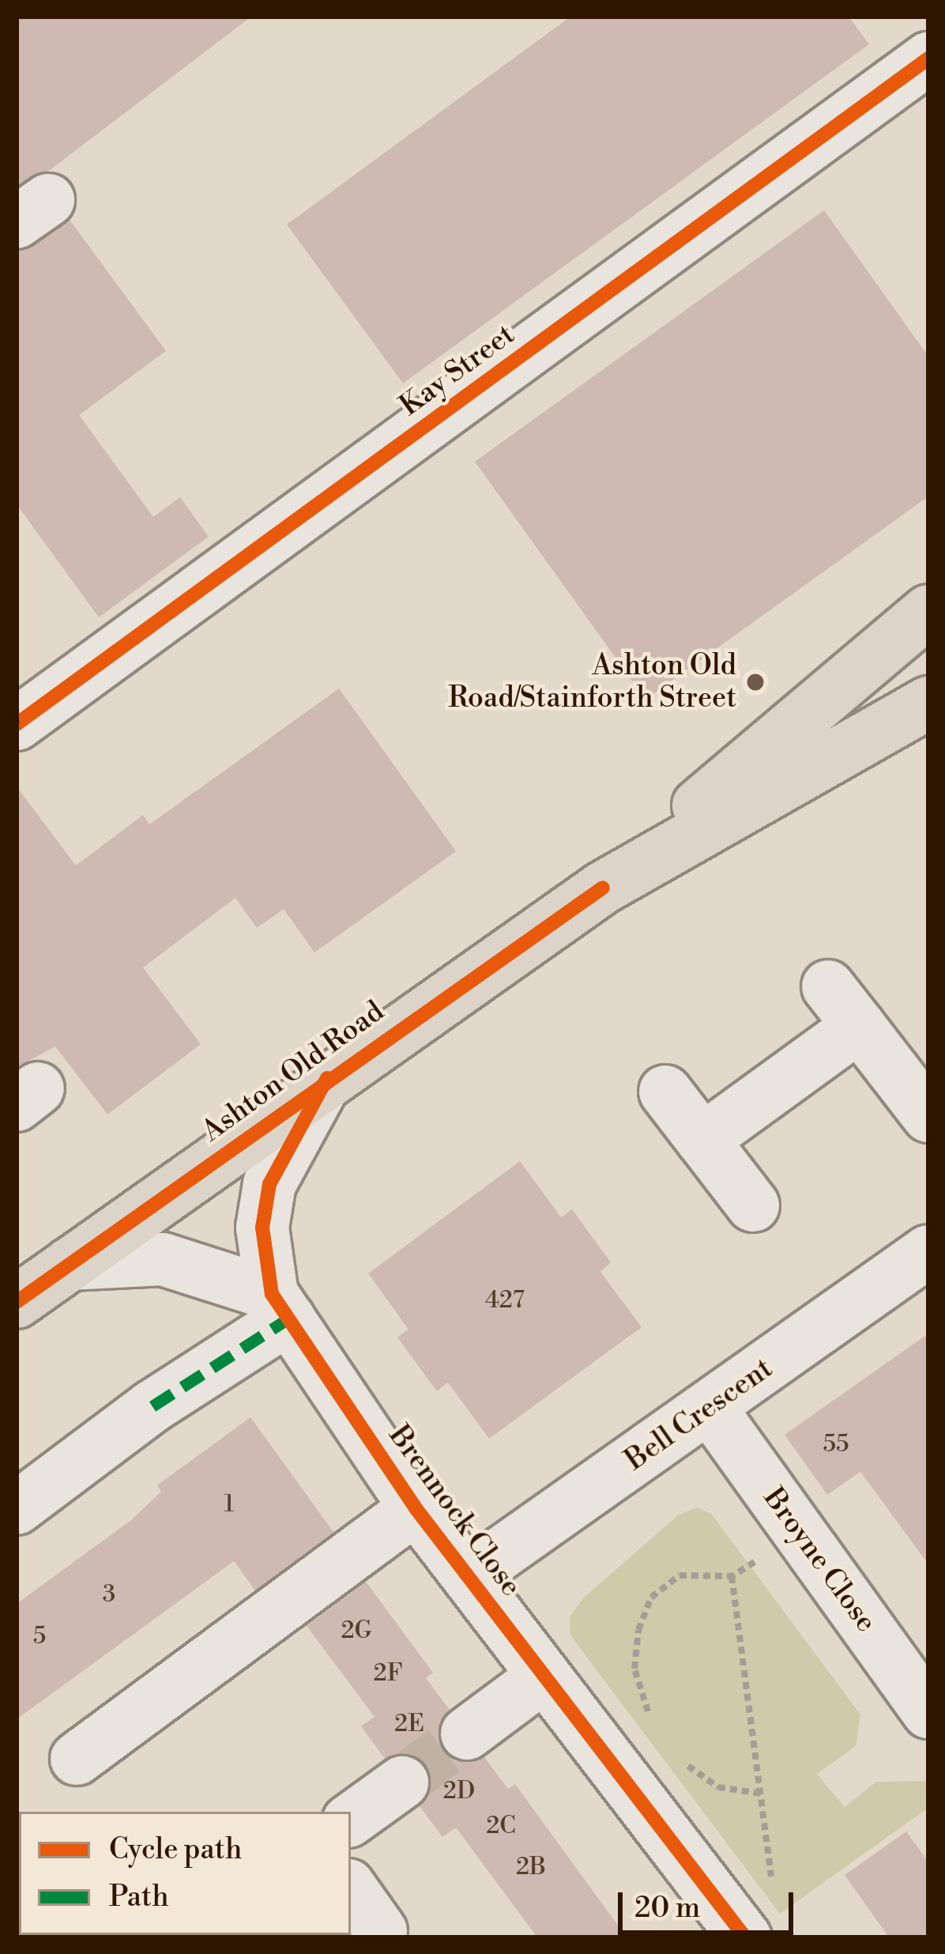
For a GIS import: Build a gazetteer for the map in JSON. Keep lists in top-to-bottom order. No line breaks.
{"streets":{"highway":["Ashton Old Road"],"street":["Kay Street","Bell Crescent","Brennock Close","Broyne Close"]},"crossings":[["Ashton Old Road","Brennock Close"],["Bell Crescent","Brennock Close"],["Bell Crescent","Broyne Close"]],"places":["Ashton Old Road/Stainforth Street"],"house_numbers":["427","55","1","3","2G","5","2F","2E","2D","2C","2B"],"legend":["Cycle path","Path"],"scale_bar":"20 m"}
